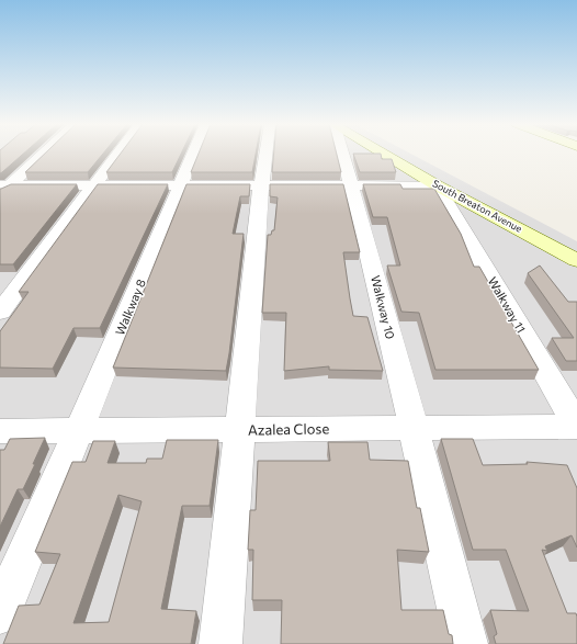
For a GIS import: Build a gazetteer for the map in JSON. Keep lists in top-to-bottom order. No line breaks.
{"streets":{"street":["South Breaton Avenue","Walkway 11","Walkway 8","Walkway 10","Azalea Close"]},"crossings":[["South Breaton Avenue","Walkway 11"],["Walkway 11","Azalea Close"],["Walkway 8","Azalea Close"],["Walkway 10","Azalea Close"]]}
